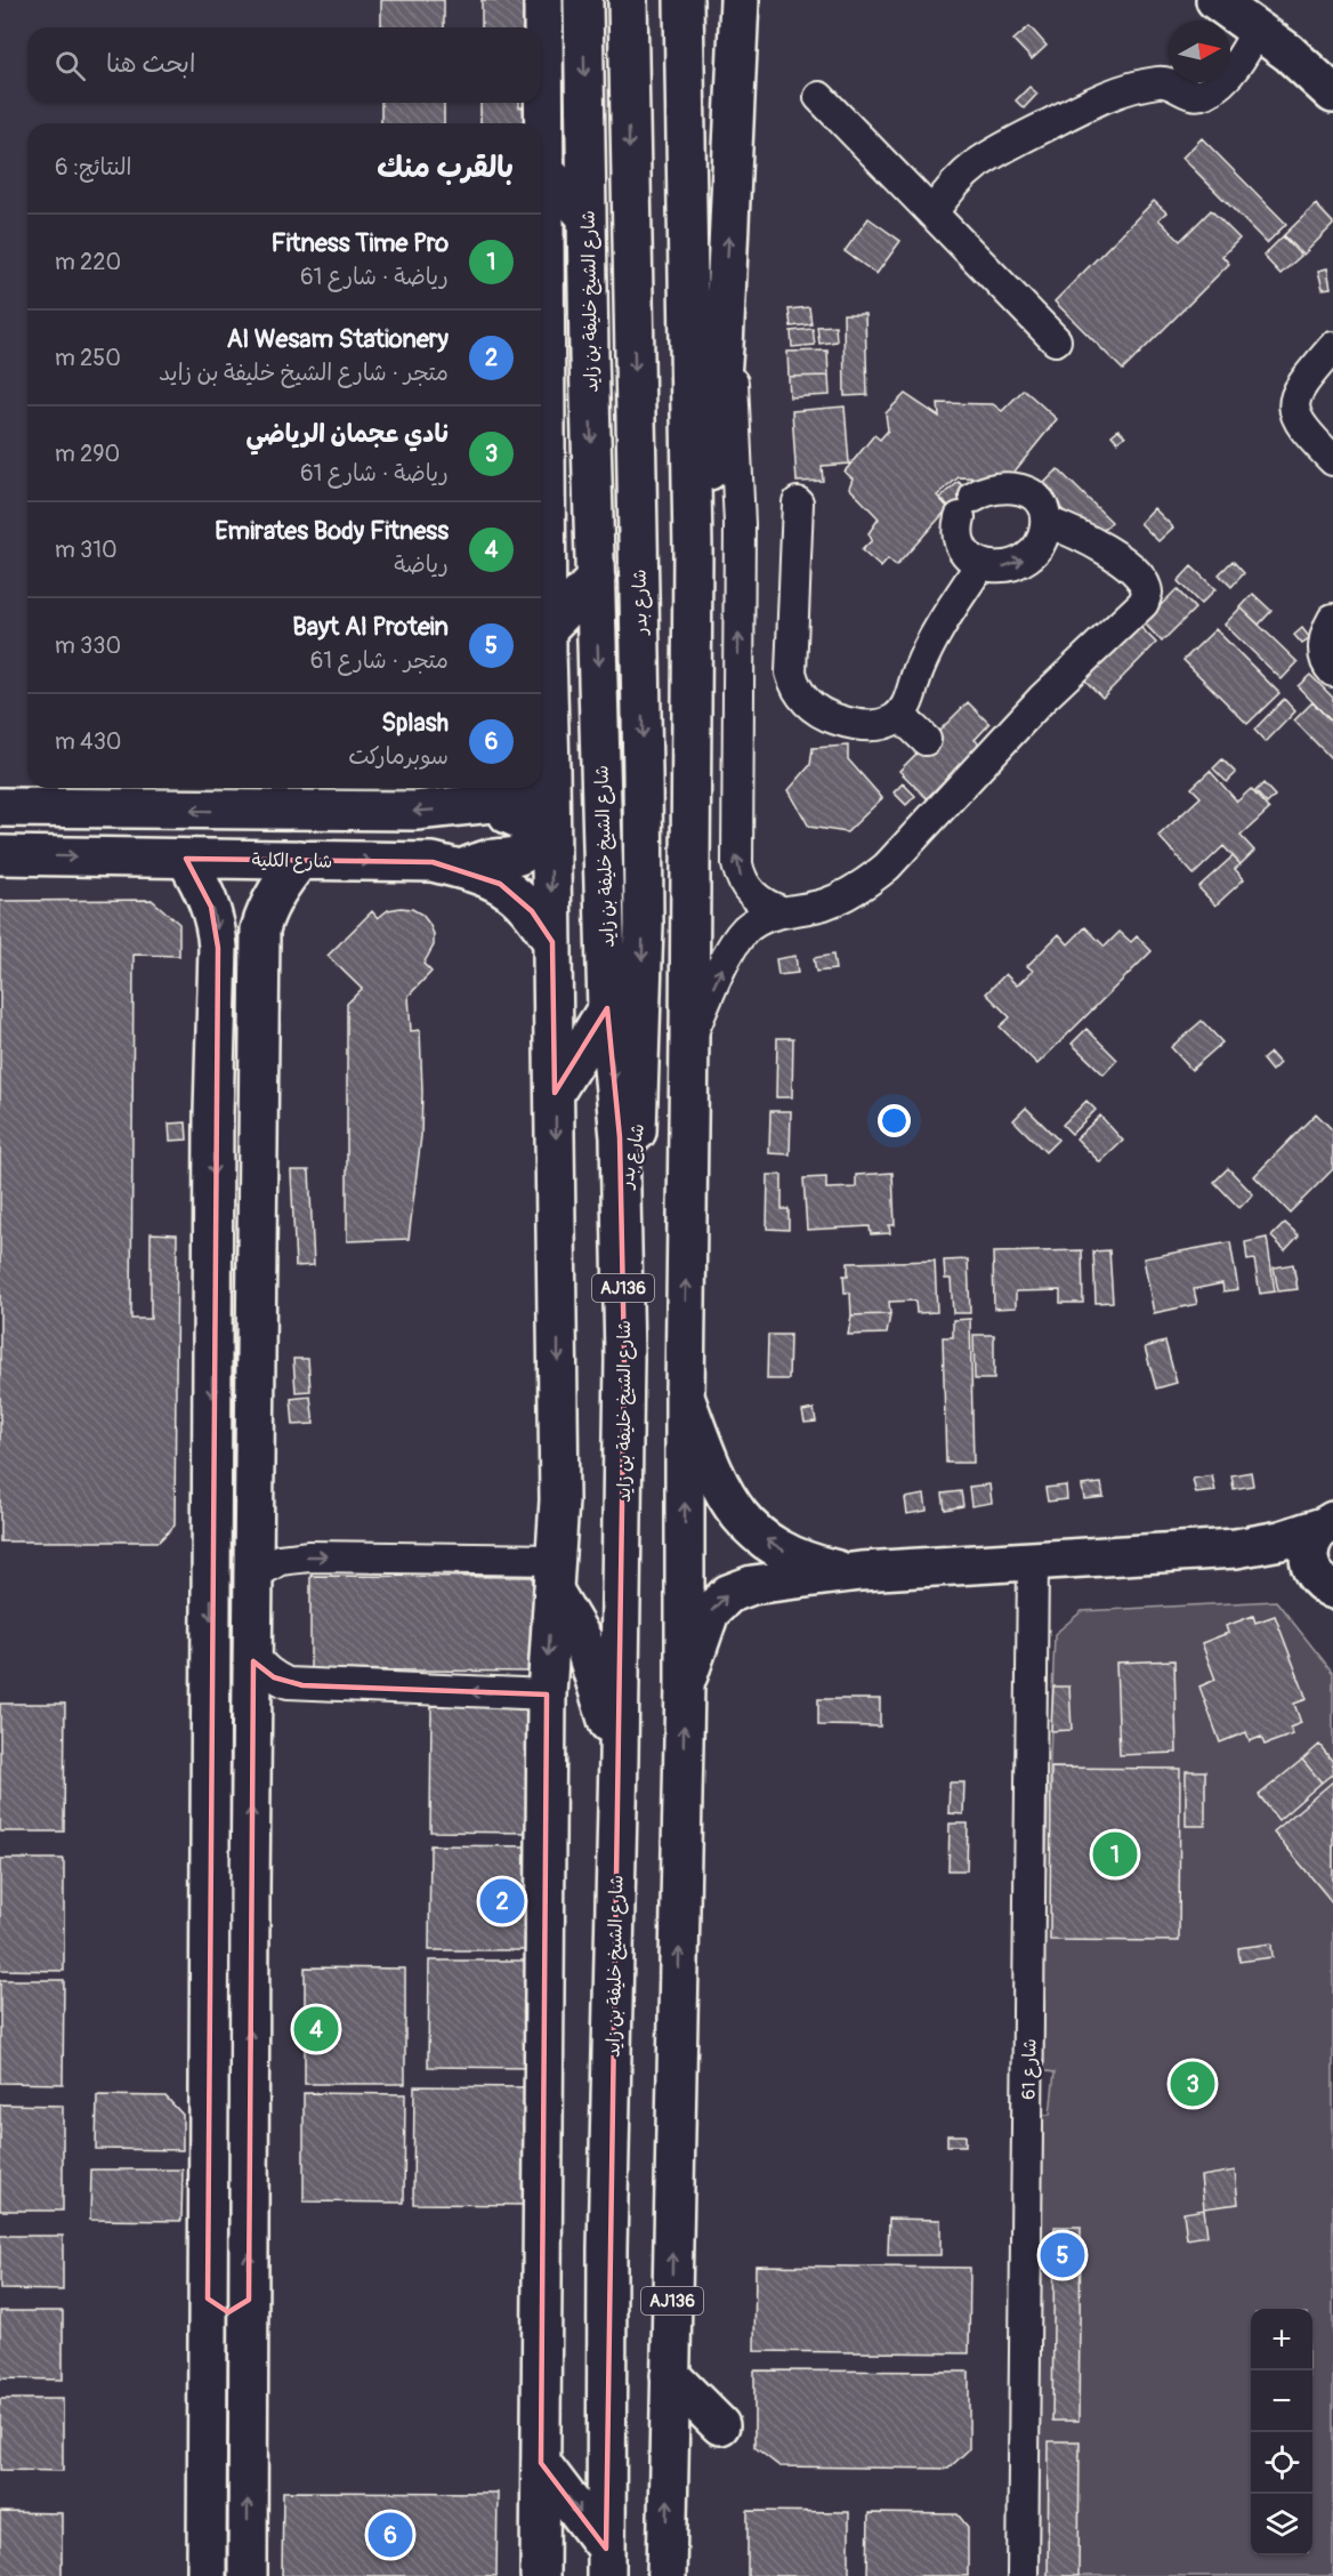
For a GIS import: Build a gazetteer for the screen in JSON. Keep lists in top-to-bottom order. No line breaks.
{"streets":{"main road":["شارع الشيخ خليفة بن زايد","شارع بدر","شارع الكلية","AJ136"],"street":["شارع 61"]},"crossings":[["شارع الشيخ خليفة بن زايد","شارع بدر"]],"north":"right","page":{"search":"ابحث هنا","heading":["بالقرب منك","النتائج: 6"],"list":[{"mark":"1","name":"Fitness Time Pro","note":"رياضة · شارع 61","value":"220 m"},{"mark":"2","name":"Al Wesam Stationery","note":"متجر · شارع الشيخ خليفة بن زايد","value":"250 m"},{"mark":"3","name":"نادي عجمان الرياضي","note":"رياضة · شارع 61","value":"290 m"},{"mark":"4","name":"Emirates Body Fitness","note":"رياضة","value":"310 m"},{"mark":"5","name":"Bayt Al Protein","note":"متجر · شارع 61","value":"330 m"},{"mark":"6","name":"Splash","note":"سوبرماركت","value":"430 m"}],"pins":["1","2","4","3","5","6"],"map_buttons":["+","−"]}}
